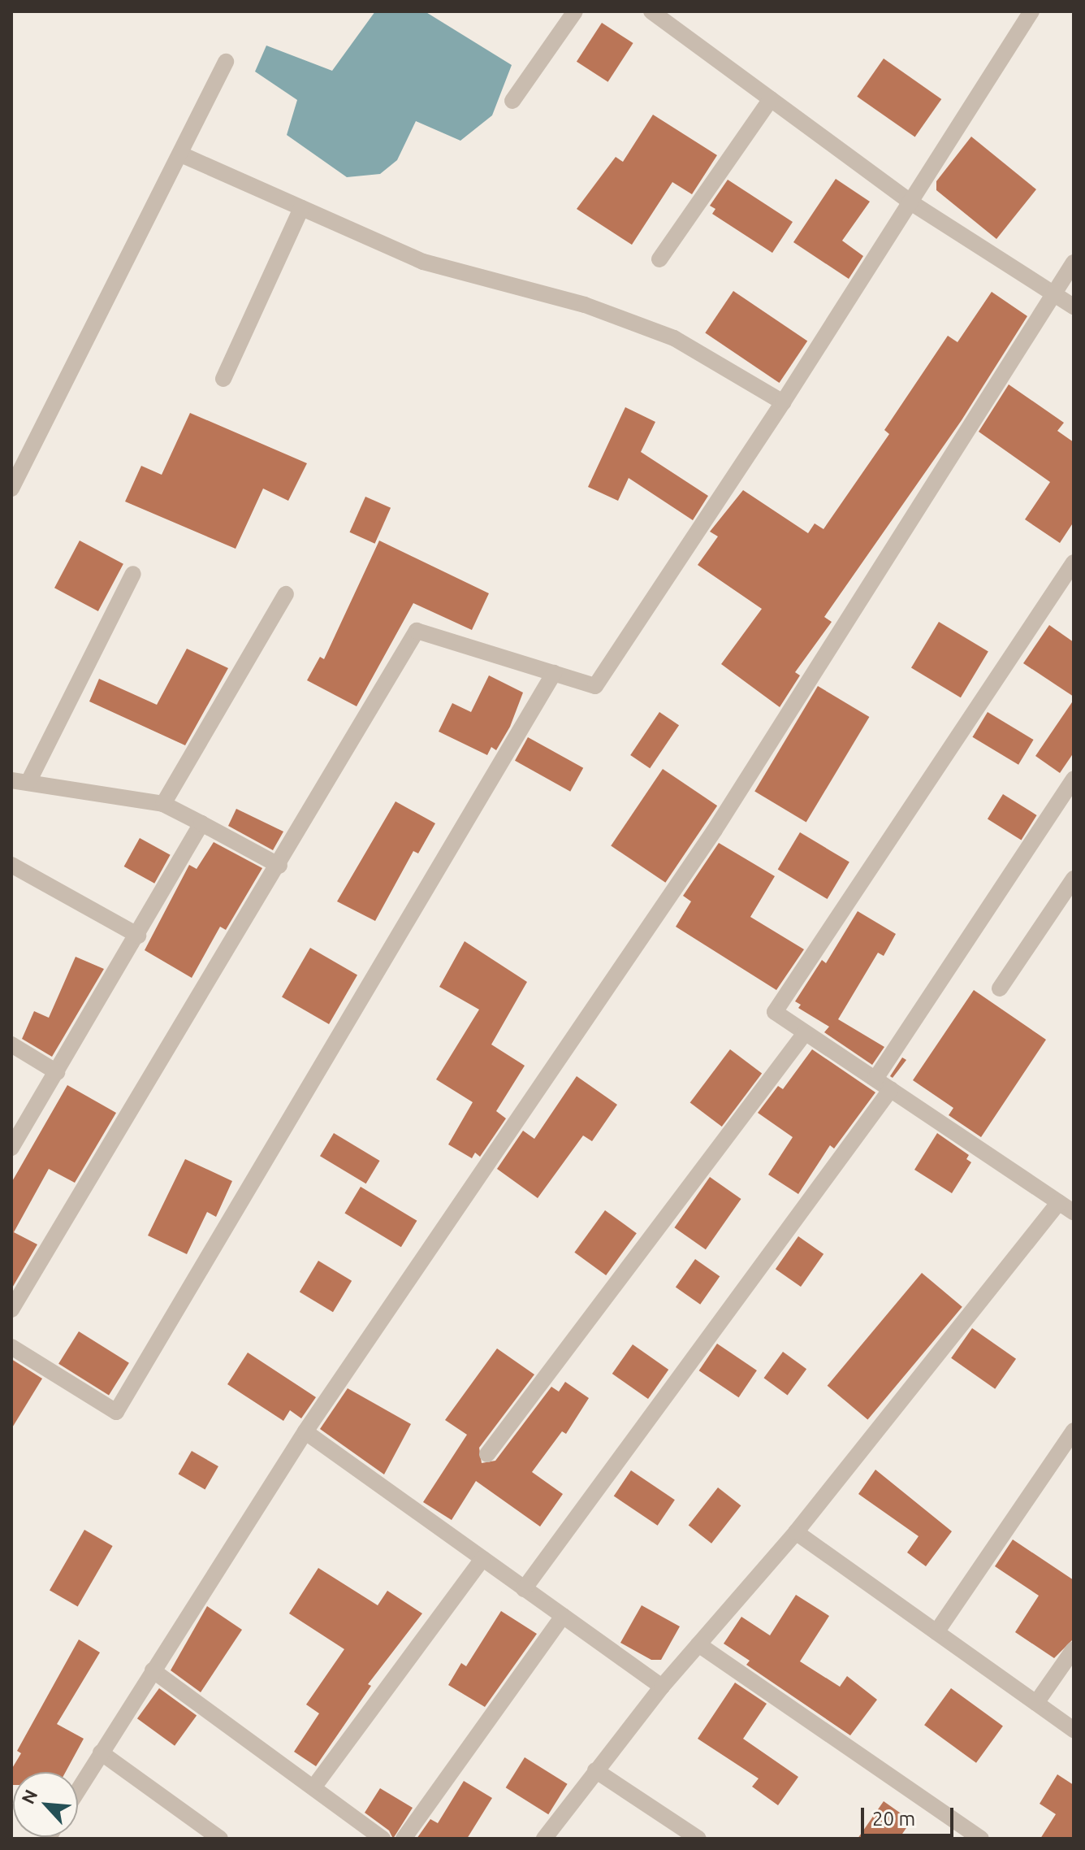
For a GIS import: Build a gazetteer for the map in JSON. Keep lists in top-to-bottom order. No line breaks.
{"scale_bar":"20 m","north":"top left"}
